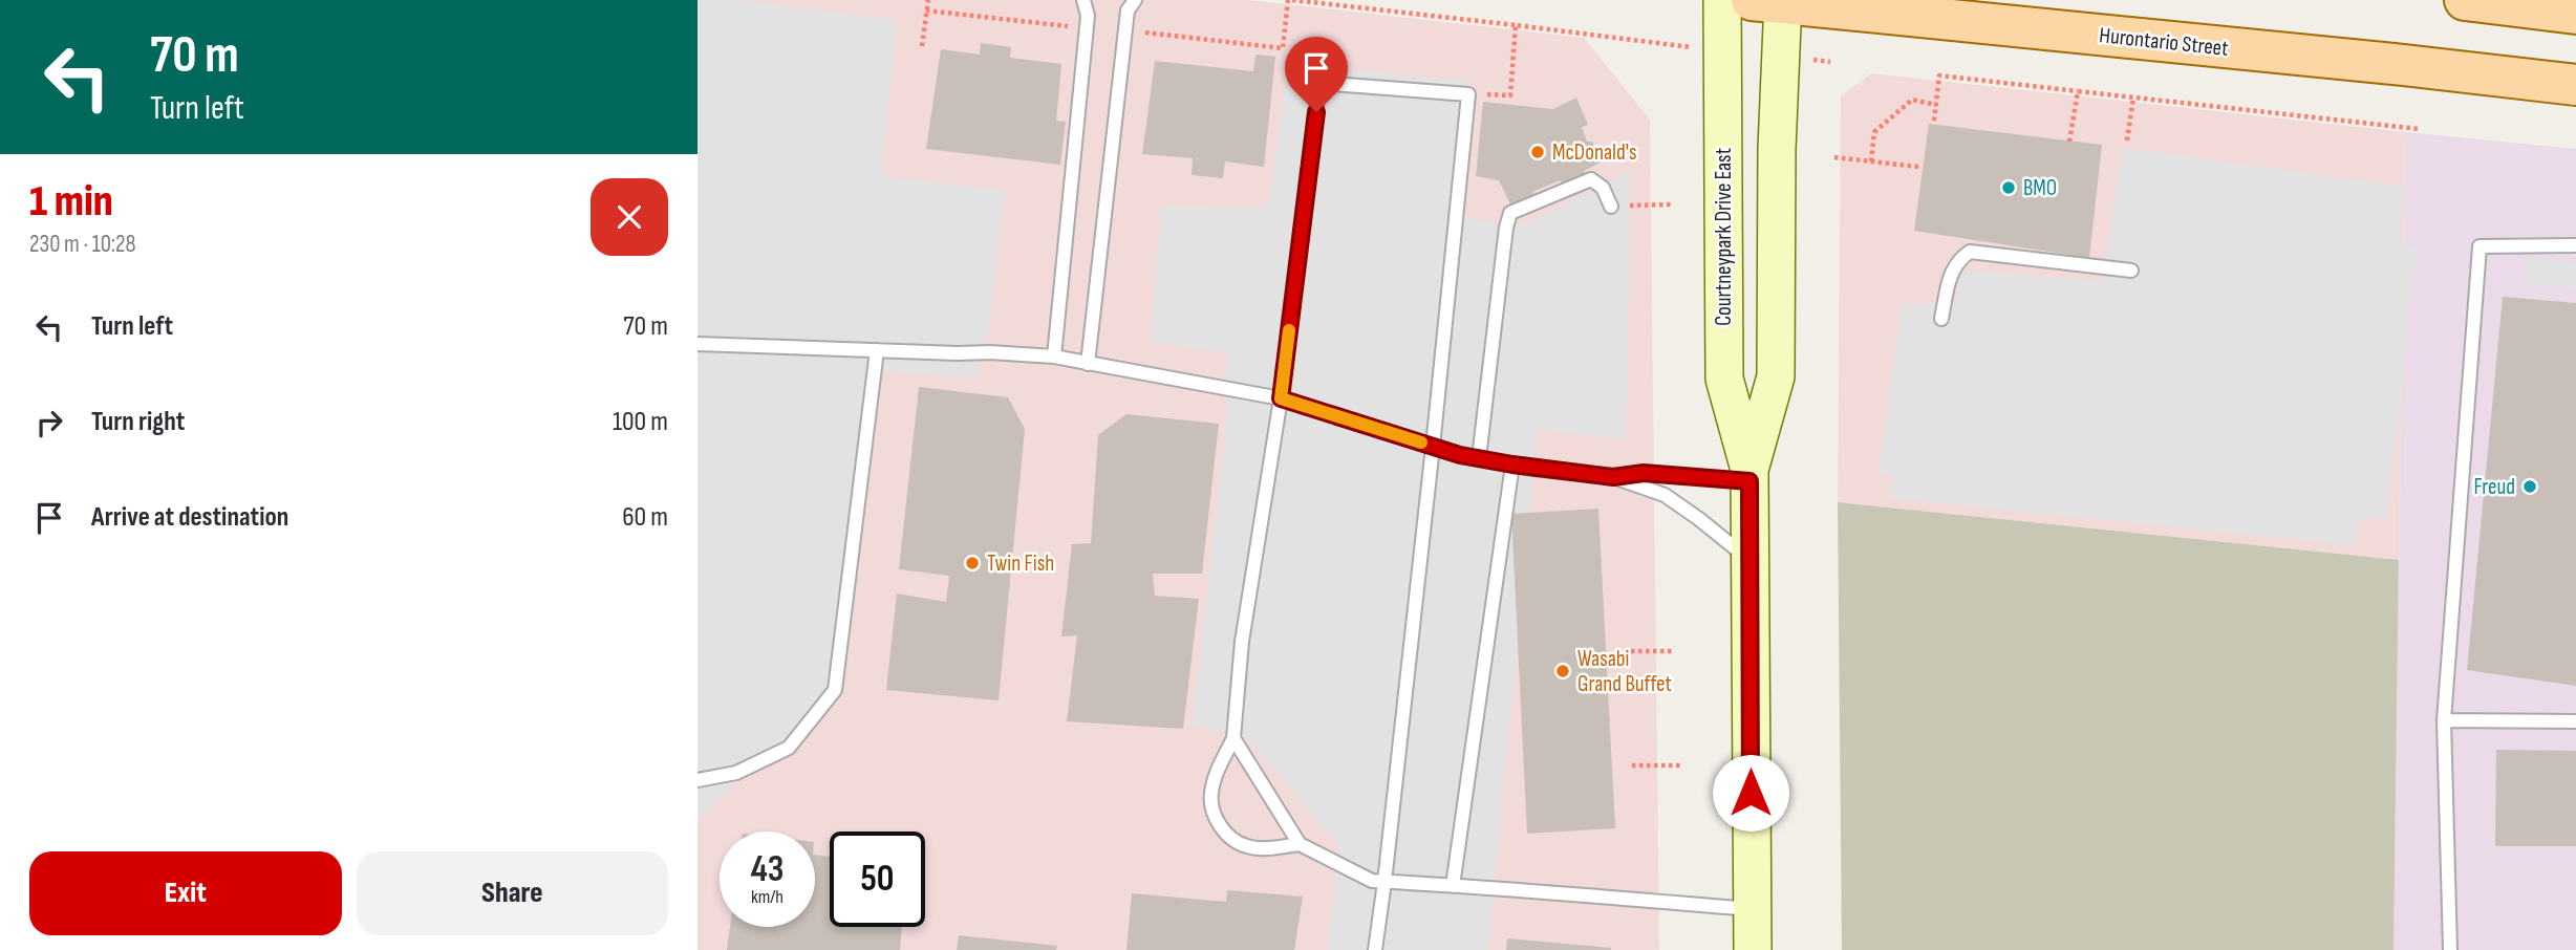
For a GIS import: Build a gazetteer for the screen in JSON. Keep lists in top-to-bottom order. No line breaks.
{"streets":{"main road":["Hurontario Street","Courtneypark Drive East"]},"crossings":[["Hurontario Street","Courtneypark Drive East"]],"places":["McDonald's","BMO","Freud","Twin Fish","Wasabi Grand Buffet"],"page":{"turn":["70 m","Turn left"],"heading":["1 min","230 m · 10:28"],"list":[{"name":"Turn left","value":"70 m"},{"name":"Turn right","value":"100 m"},{"name":"Arrive at destination","value":"60 m"}],"speed":"43 km/h","limit":"50","buttons":["Exit","Share"]}}
